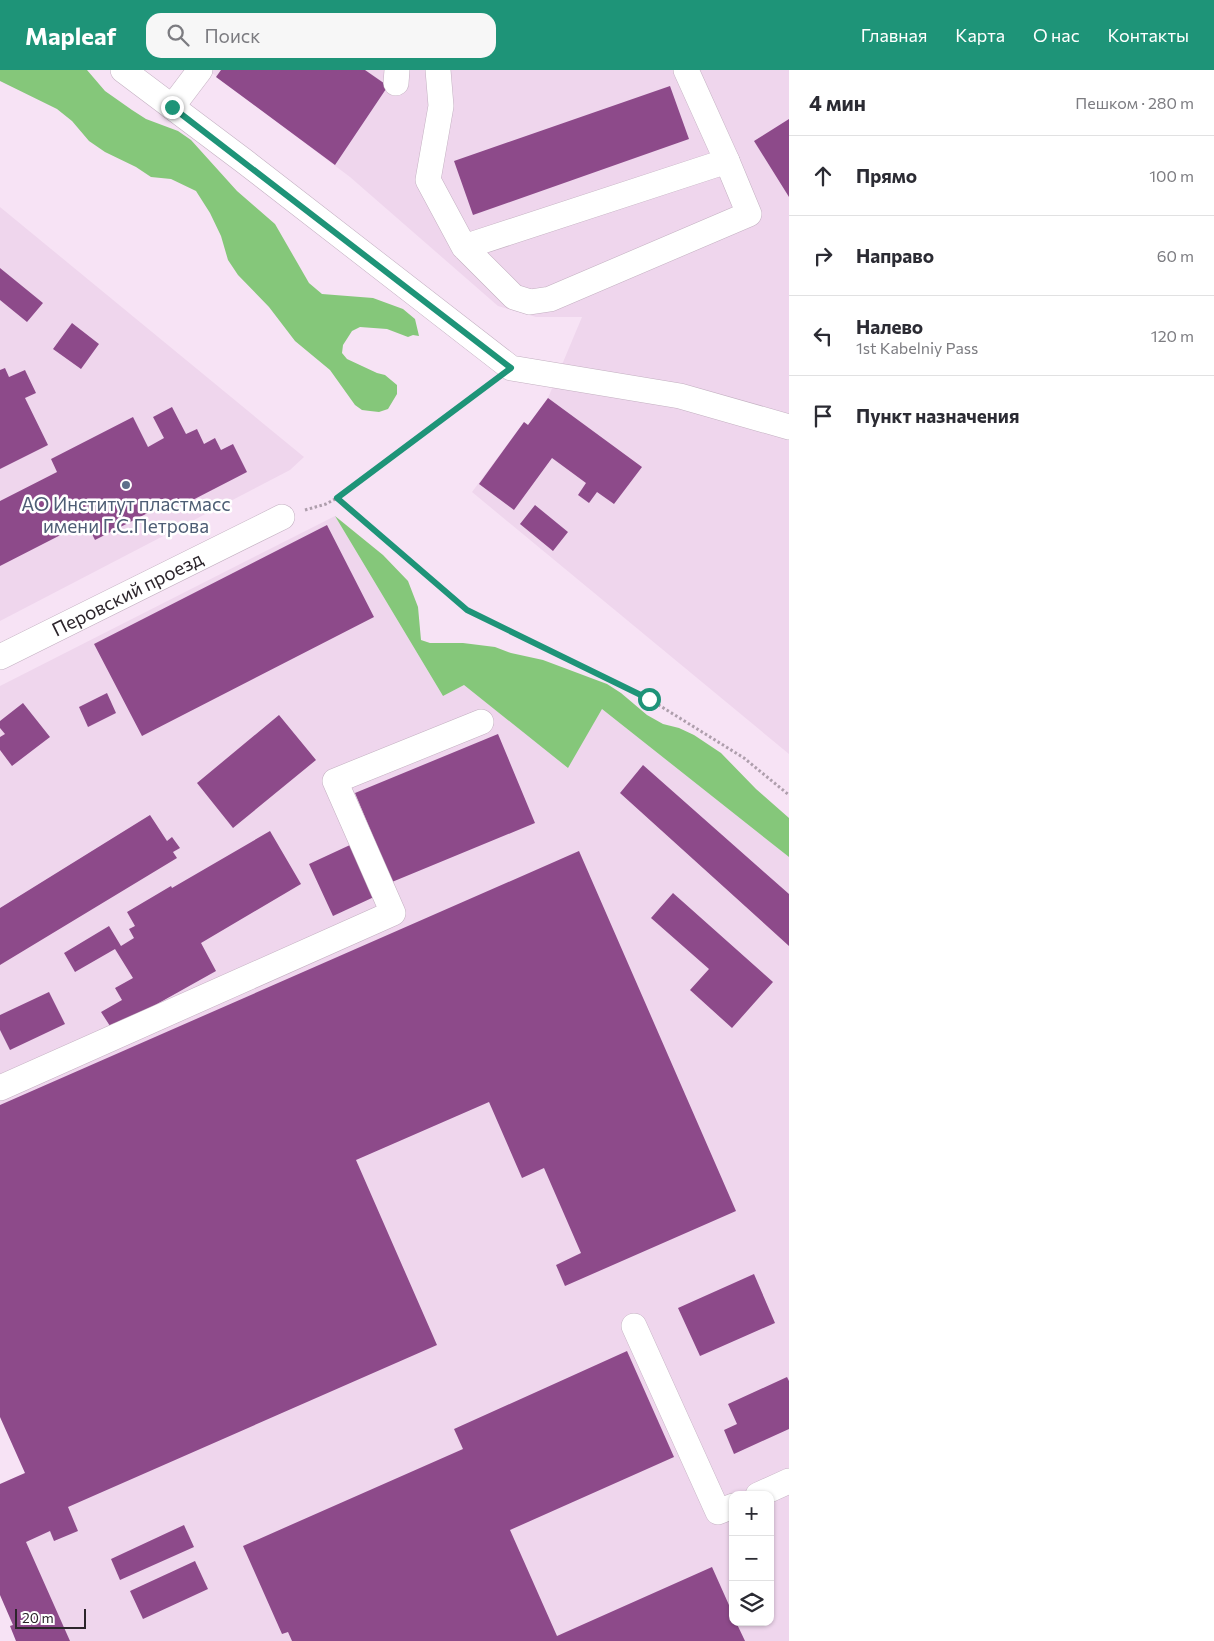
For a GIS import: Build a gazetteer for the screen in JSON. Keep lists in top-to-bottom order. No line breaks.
{"streets":{"street":["Перовский проезд"]},"places":["АО Институт пластмасс имени Г.С.Петрова"],"scale_bar":"20 m","page":{"header":"Mapleaf","search":"Поиск","nav":["Главная","Карта","О нас","Контакты"],"heading":["4 мин","Пешком · 280 m"],"list":[["Прямо","100 m"],["Направо","60 m"],["Налево","1st Kabelniy Pass","120 m"],"Пункт назначения"],"map_buttons":["+","−"],"scale":"20 m"}}
